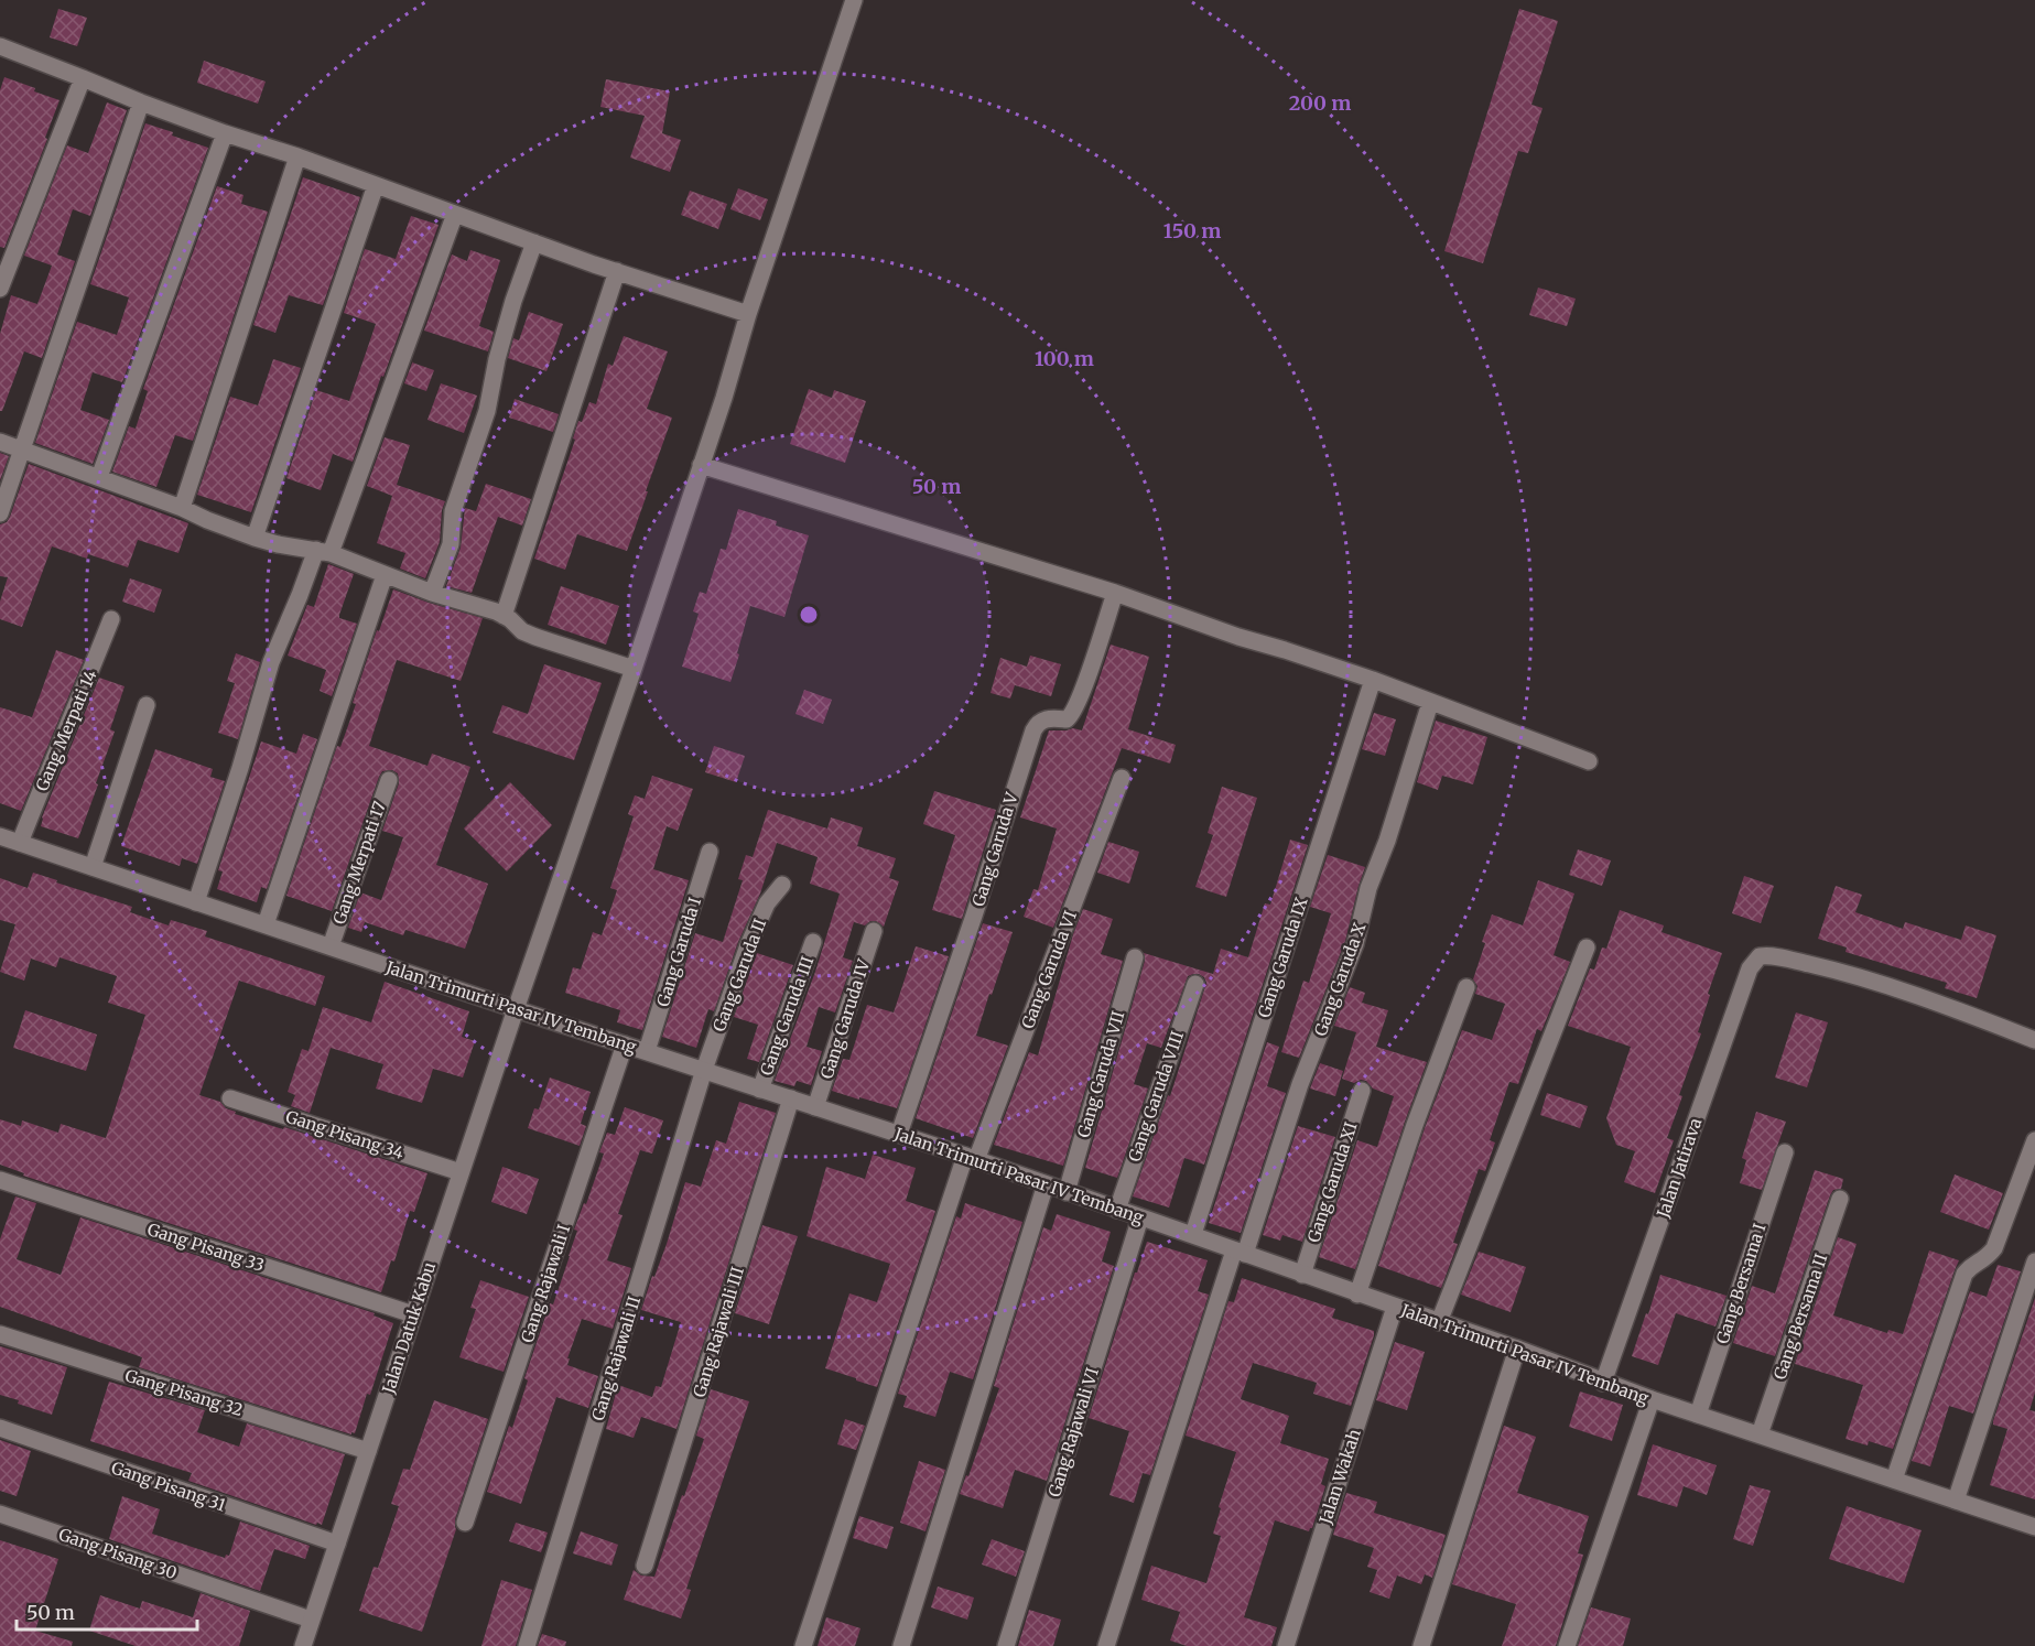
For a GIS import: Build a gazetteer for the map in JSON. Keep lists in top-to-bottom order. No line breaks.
{"streets":{"street":["Gang Merpati 14","Gang Garuda V","Gang Merpati 17","Gang Garuda I","Gang Garuda IX","Gang Garuda VI","Gang Garuda II","Gang Garuda X","Jalan Trimurti Pasar IV Tembang","Gang Garuda III","Gang Garuda IV","Gang Garuda VII","Gang Garuda VIII","Gang Pisang 34","Jalan Jatirava","Gang Garuda XI","Gang Pisang 33","Gang Rajawali I","Gang Bersama I","Gang Bersama II","Jalan Datuk Kabu","Gang Rajawali III","Gang Rajawali II","Gang Pisang 32","Gang Rajawali VI","Jalan Wakah","Gang Pisang 31","Gang Pisang 30"]},"crossings":[["Gang Merpati 14","Jalan Trimurti Pasar IV Tembang"],["Gang Garuda V","Jalan Trimurti Pasar IV Tembang"],["Gang Merpati 17","Jalan Trimurti Pasar IV Tembang"],["Gang Garuda I","Jalan Trimurti Pasar IV Tembang"],["Gang Garuda IX","Jalan Trimurti Pasar IV Tembang"],["Gang Garuda VI","Jalan Trimurti Pasar IV Tembang"],["Gang Garuda II","Jalan Trimurti Pasar IV Tembang"],["Gang Garuda II","Gang Rajawali II"],["Gang Garuda X","Jalan Trimurti Pasar IV Tembang"],["Jalan Trimurti Pasar IV Tembang","Gang Garuda III"],["Jalan Trimurti Pasar IV Tembang","Gang Garuda IV"],["Jalan Trimurti Pasar IV Tembang","Gang Garuda VII"],["Jalan Trimurti Pasar IV Tembang","Gang Garuda VIII"],["Jalan Trimurti Pasar IV Tembang","Jalan Jatirava"],["Jalan Trimurti Pasar IV Tembang","Gang Garuda XI"],["Jalan Trimurti Pasar IV Tembang","Gang Rajawali I"],["Jalan Trimurti Pasar IV Tembang","Gang Bersama I"],["Jalan Trimurti Pasar IV Tembang","Gang Bersama II"],["Jalan Trimurti Pasar IV Tembang","Jalan Datuk Kabu"],["Jalan Trimurti Pasar IV Tembang","Gang Rajawali III"],["Jalan Trimurti Pasar IV Tembang","Gang Rajawali II"],["Jalan Trimurti Pasar IV Tembang","Gang Rajawali VI"],["Jalan Trimurti Pasar IV Tembang","Jalan Wakah"],["Gang Pisang 34","Jalan Datuk Kabu"],["Gang Pisang 33","Jalan Datuk Kabu"],["Jalan Datuk Kabu","Gang Pisang 32"],["Jalan Datuk Kabu","Gang Pisang 31"],["Jalan Datuk Kabu","Gang Pisang 30"]],"scale_bar":"50 m","rings":["200 m","150 m","100 m","50 m"]}
